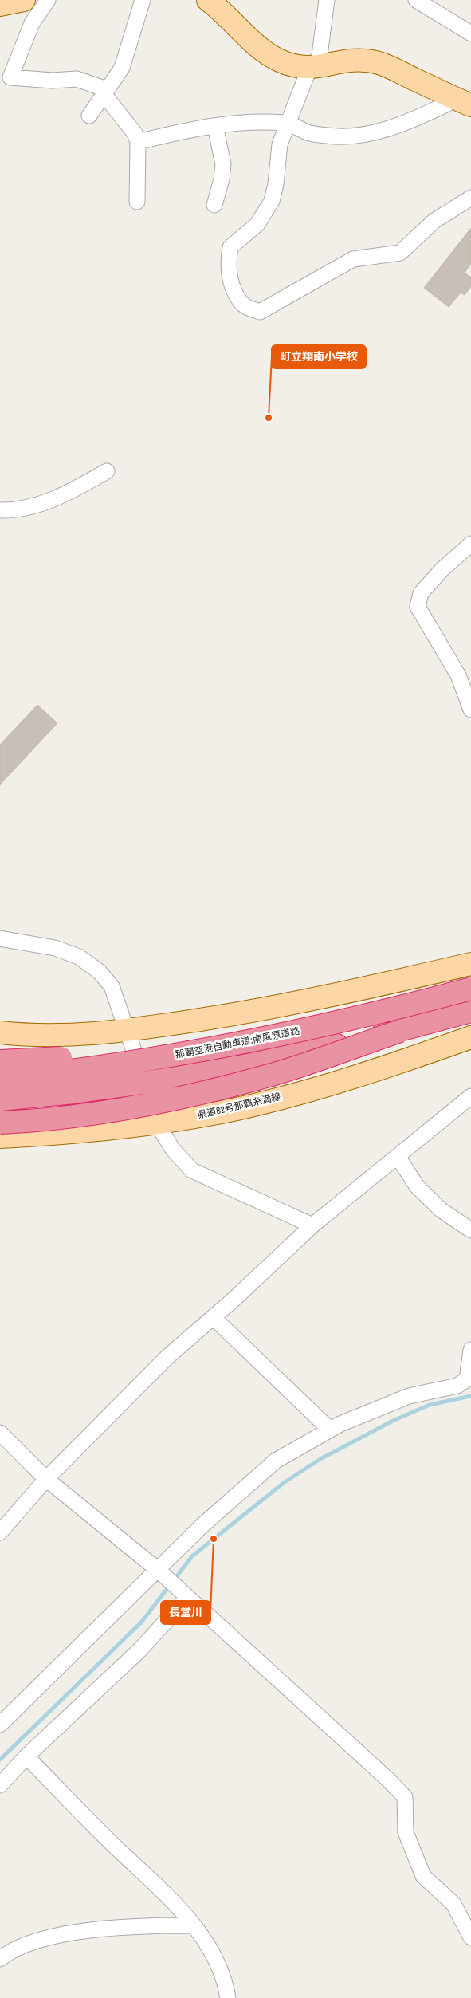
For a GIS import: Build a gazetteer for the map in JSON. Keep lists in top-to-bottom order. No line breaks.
{"streets":{"highway":["那覇空港自動車道;南風原道路"],"main road":["県道82号那覇糸満線"]},"places":["町立翔南小学校","長堂川"]}
